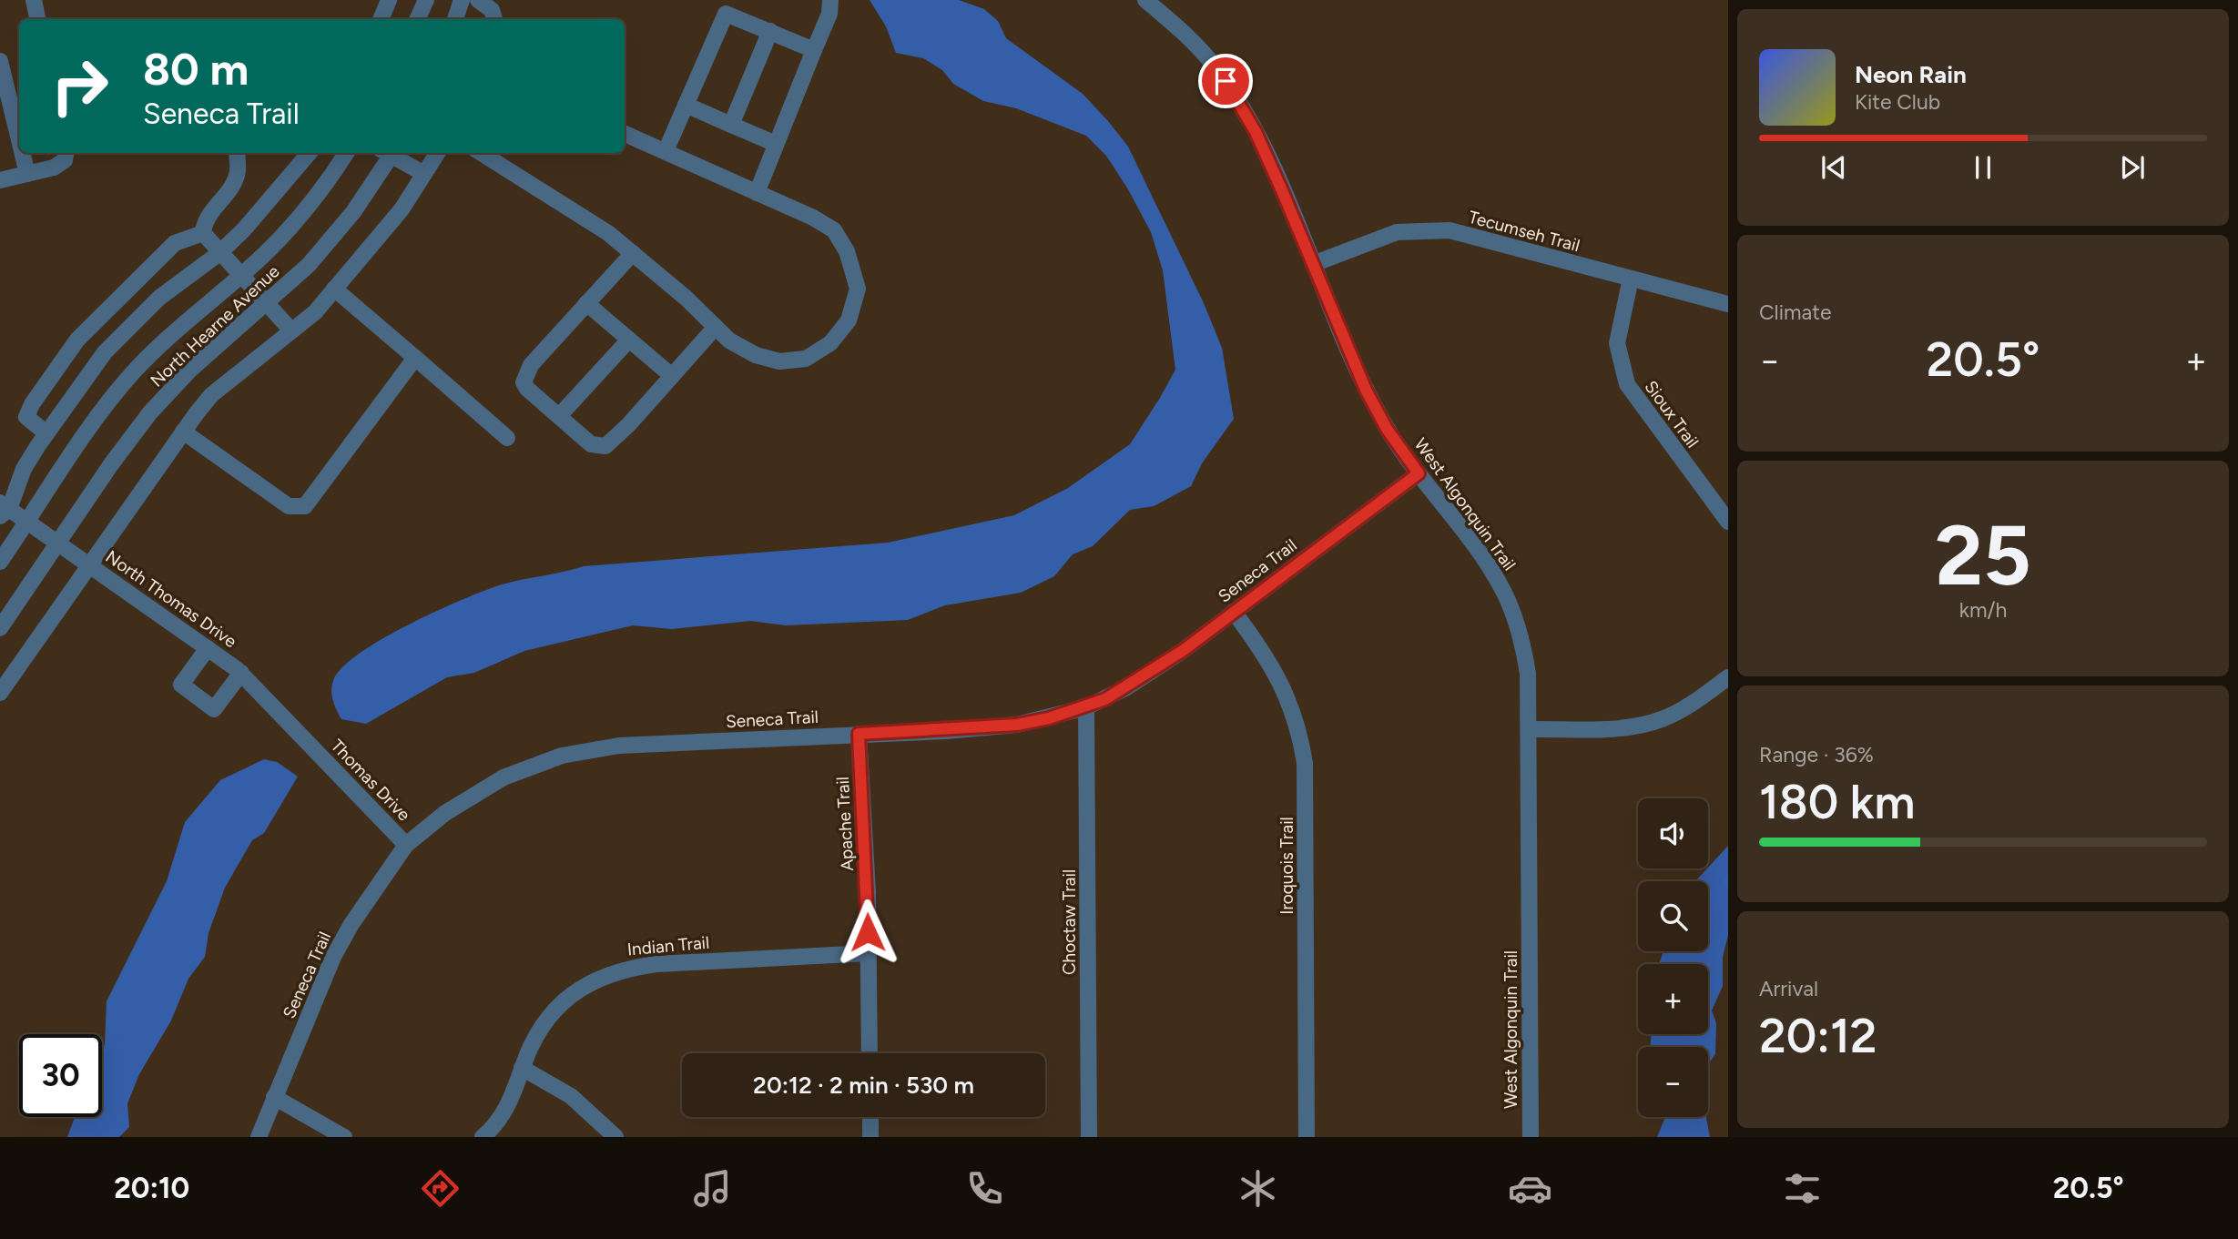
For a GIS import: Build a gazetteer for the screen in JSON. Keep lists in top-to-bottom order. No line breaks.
{"streets":{"street":["Tecumseh Trail","North Hearne Avenue","Sioux Trail","West Algonquin Trail","Seneca Trail","North Thomas Drive","Thomas Drive","Apache Trail","Iroquois Trail","Choctaw Trail","Indian Trail"]},"crossings":[["Tecumseh Trail","Sioux Trail"],["Tecumseh Trail","West Algonquin Trail"],["North Hearne Avenue","North Thomas Drive"],["West Algonquin Trail","Seneca Trail"],["Seneca Trail","Thomas Drive"],["Seneca Trail","Apache Trail"],["Seneca Trail","Iroquois Trail"],["Seneca Trail","Choctaw Trail"],["North Thomas Drive","Thomas Drive"],["Apache Trail","Indian Trail"]],"page":{"turn":["80 m","Seneca Trail"],"song":["Neon Rain","Kite Club"],"tile":["Climate",["25","km/h"],["Range · 36%","180 km"],["Arrival","20:12"]],"heat":["−","20.5°","+"],"map_buttons":["+","−"],"limit":"30","trip":"20:12 · 2 min · 530 m","tabs":["20:10","20.5°"]}}
